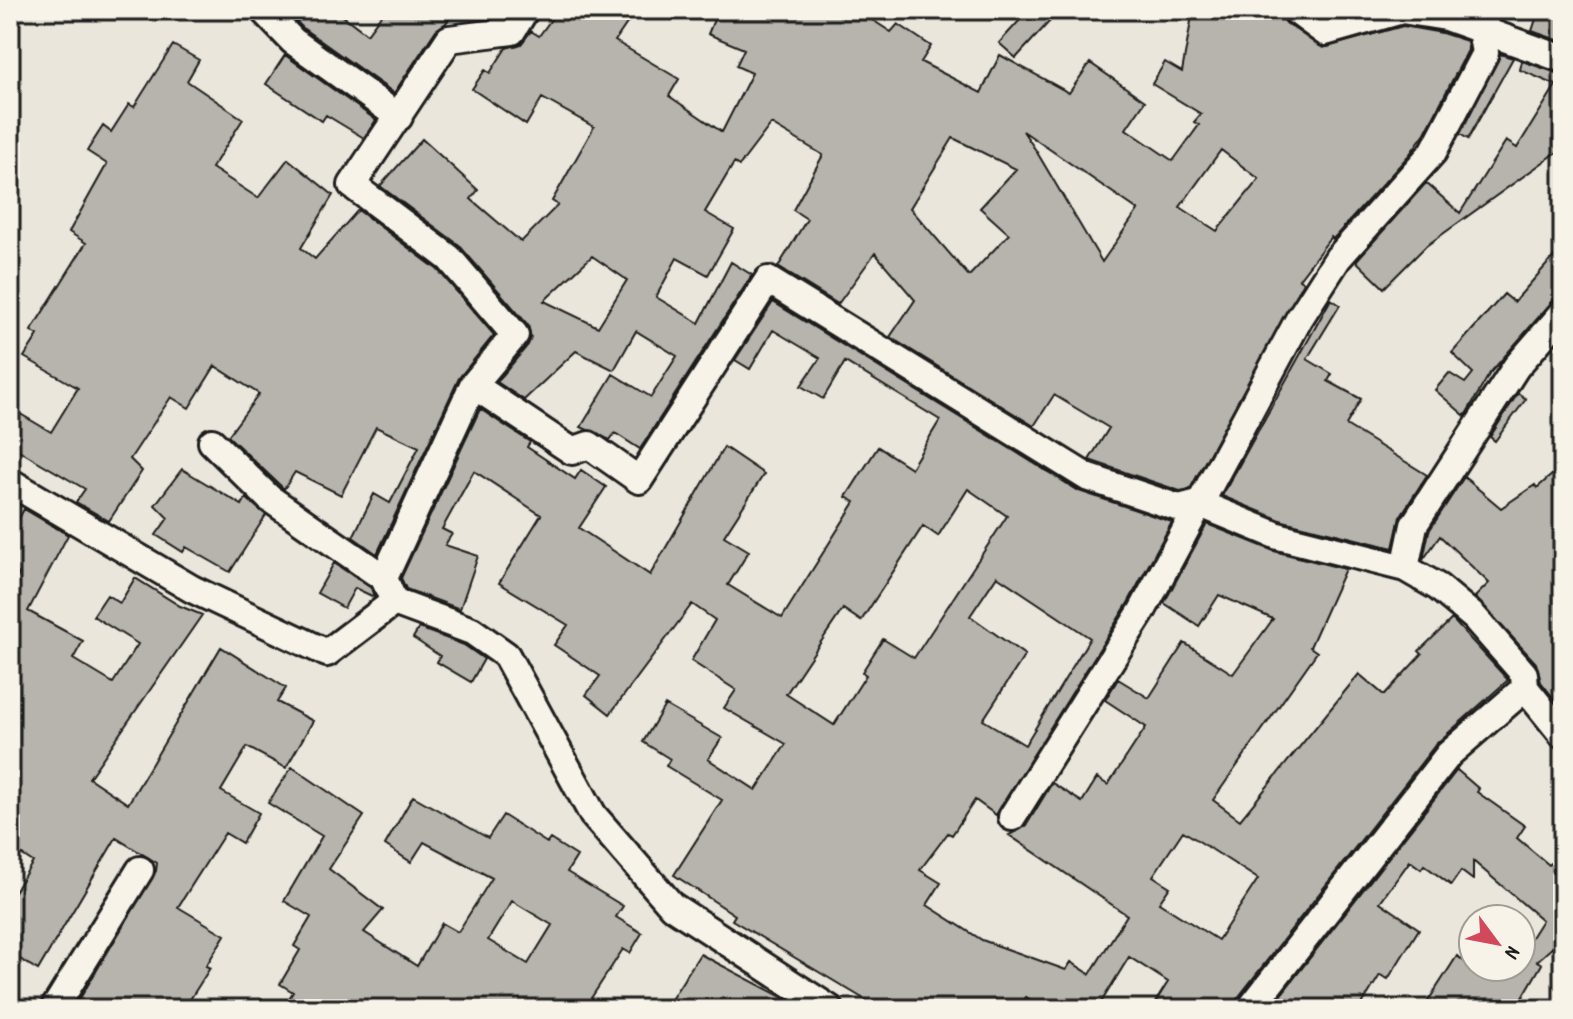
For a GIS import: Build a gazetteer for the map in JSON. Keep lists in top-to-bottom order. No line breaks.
{"north":"bottom right"}
